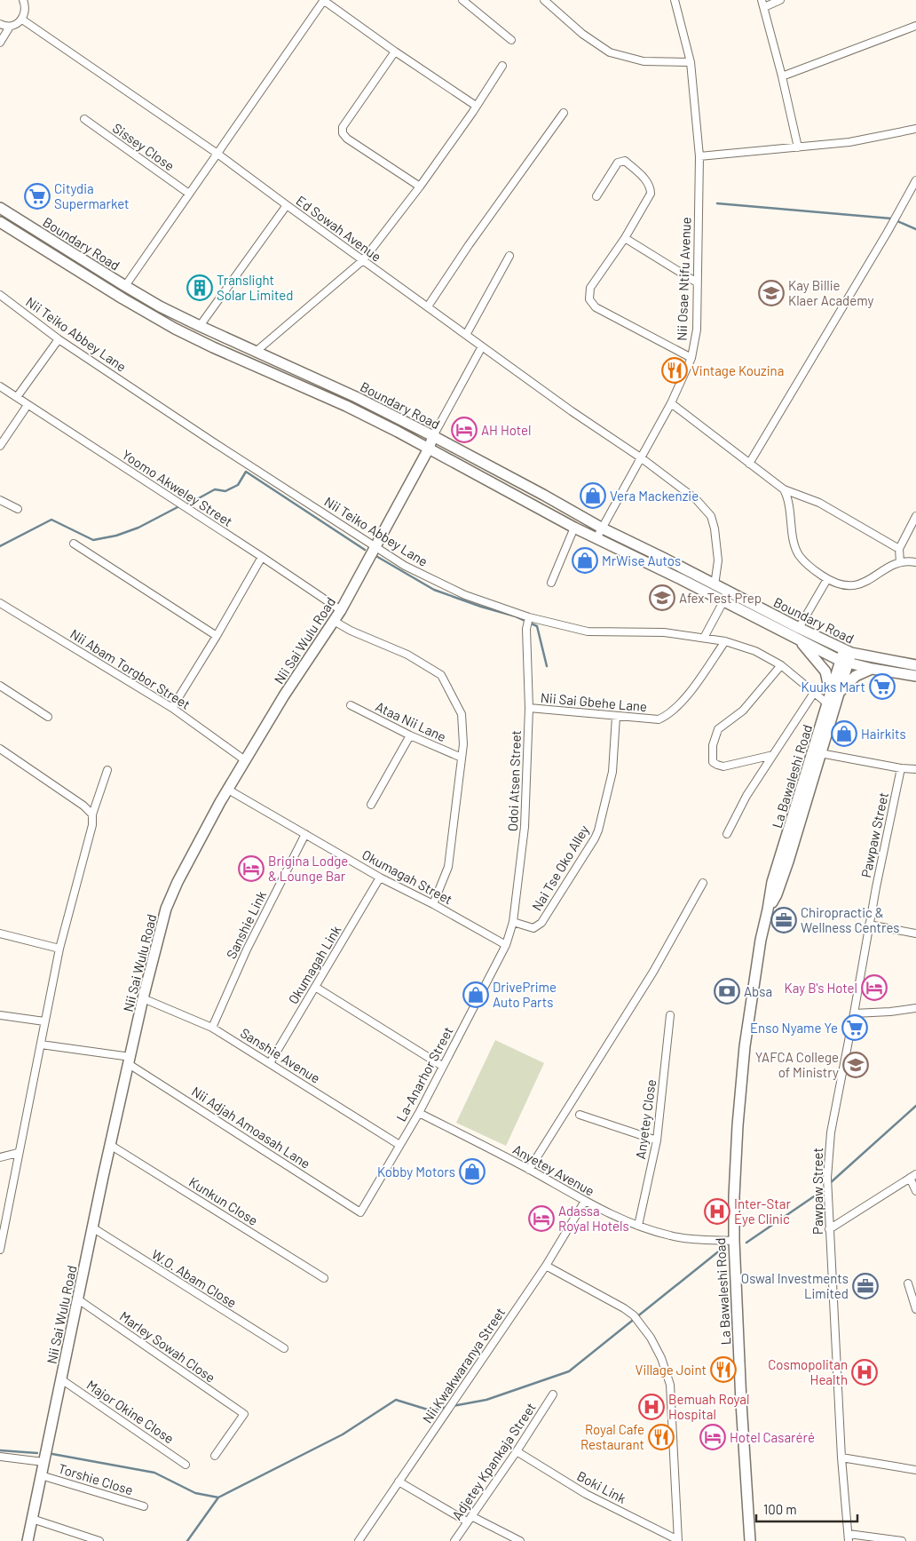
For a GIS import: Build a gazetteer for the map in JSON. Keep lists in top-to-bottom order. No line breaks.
{"streets":{"main road":["Boundary Road","Nii Sai Wulu Road","La Bawaleshi Road"],"street":["Sissey Close","Ed Sowah Avenue","Nii Osae Ntifu Avenue","Nii Teiko Abbey Lane","Yoomo Akweley Street","Nii Abam Torgbor Street","Nii Sai Gbehe Lane","Ataa Nii Lane","Odoi Atsen Street","Pawpaw Street","Nai Tse Oko Alley","Okumagah Street","Sanshie Link","Okumagah Link","Sanshie Avenue","La-Anarhor Street","Anyetey Close","Nii Adjah Amoasah Lane","Anyetey Avenue","Kunkun Close","W.O. Abam Close","Marley Sowah Close","Nii Kwakwaranya Street","Major Okine Close","Adjetey Kpankaja Street","Torshie Close","Boki Link"]},"crossings":[["Ed Sowah Avenue","Boundary Road"],["Ed Sowah Avenue","Nii Osae Ntifu Avenue"],["Boundary Road","Nii Osae Ntifu Avenue"],["Boundary Road","Nii Sai Wulu Road"],["Boundary Road","La Bawaleshi Road"],["Nii Teiko Abbey Lane","Nii Sai Wulu Road"],["Nii Teiko Abbey Lane","Nii Sai Gbehe Lane"],["Nii Teiko Abbey Lane","La Bawaleshi Road"],["Nii Teiko Abbey Lane","Odoi Atsen Street"],["Yoomo Akweley Street","Nii Sai Wulu Road"],["Nii Sai Wulu Road","Nii Abam Torgbor Street"],["Nii Sai Wulu Road","Okumagah Street"],["Nii Sai Wulu Road","Sanshie Avenue"],["Nii Sai Wulu Road","Nii Adjah Amoasah Lane"],["Nii Sai Wulu Road","Kunkun Close"],["Nii Sai Wulu Road","W.O. Abam Close"],["Nii Sai Wulu Road","Marley Sowah Close"],["Nii Sai Wulu Road","Major Okine Close"],["Nii Sai Wulu Road","Torshie Close"],["Nii Sai Gbehe Lane","Odoi Atsen Street"],["Nii Sai Gbehe Lane","Nai Tse Oko Alley"],["La Bawaleshi Road","Anyetey Avenue"],["Odoi Atsen Street","Nai Tse Oko Alley"],["Odoi Atsen Street","Okumagah Street"],["Odoi Atsen Street","La-Anarhor Street"],["Okumagah Street","Sanshie Link"],["Okumagah Street","Okumagah Link"],["Okumagah Street","La-Anarhor Street"],["Sanshie Link","Sanshie Avenue"],["Okumagah Link","Sanshie Avenue"],["Sanshie Avenue","La-Anarhor Street"],["La-Anarhor Street","Nii Adjah Amoasah Lane"],["La-Anarhor Street","Anyetey Avenue"],["Anyetey Close","Anyetey Avenue"],["Anyetey Avenue","Nii Kwakwaranya Street"],["Adjetey Kpankaja Street","Boki Link"]],"places":{"supermarket":["Citydia Supermarket","Kuuks Mart","Enso Nyame Ye"],"building":["Translight Solar Limited"],"school or university":["Kay Billie Klaer Academy","Afex Test Prep","YAFCA College of Ministry"],"restaurant":["Vintage Kouzina","Village Joint","Royal Cafe Restaurant"],"hotel":["AH Hotel","Brigina Lodge & Lounge Bar","Kay B's Hotel","Adassa Royal Hotels","Hotel Casaréré"],"shop":["Vera Mackenzie","MrWise Autos","Hairkits","DrivePrime Auto Parts","Kobby Motors"],"office":["Chiropractic & Wellness Centres","Oswal Investments Limited"],"bank":["Absa"],"hospital":["Inter-Star Eye Clinic","Cosmopolitan Health","Bemuah Royal Hospital"]},"scale_bar":"100 m"}
